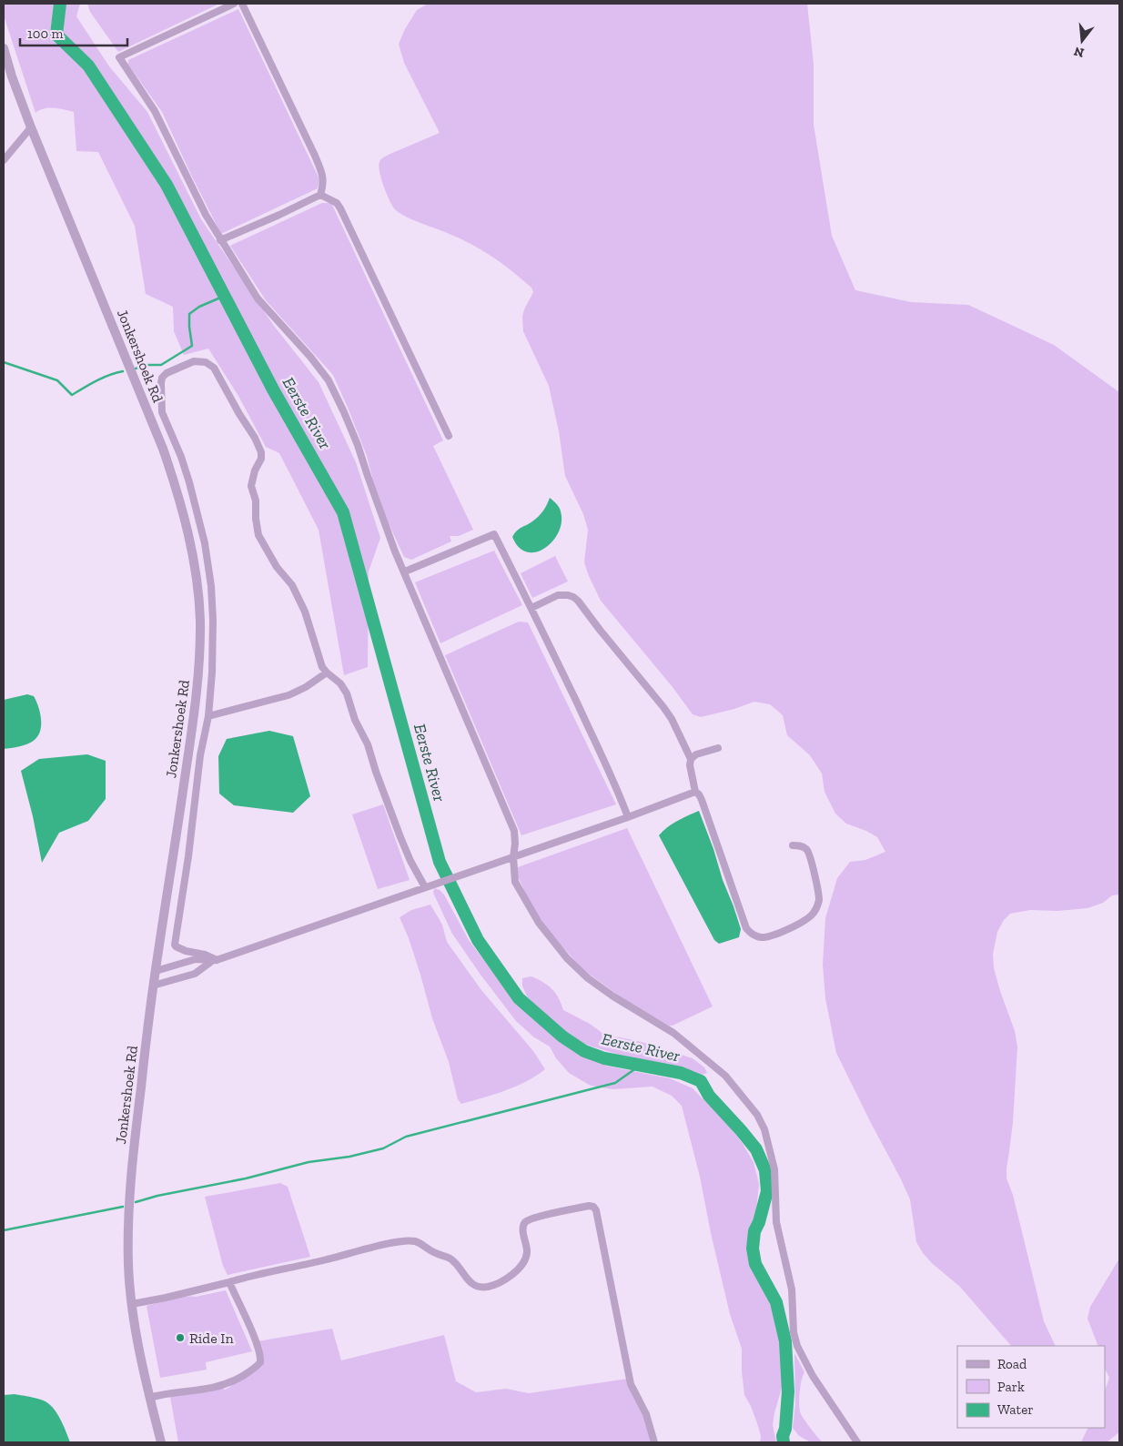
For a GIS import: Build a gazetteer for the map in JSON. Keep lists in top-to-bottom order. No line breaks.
{"streets":{"street":["Jonkershoek Rd"]},"water":["Eerste River"],"places":["Ride In"],"legend":["Road","Park","Water"],"scale_bar":"100 m","north":"bottom"}
